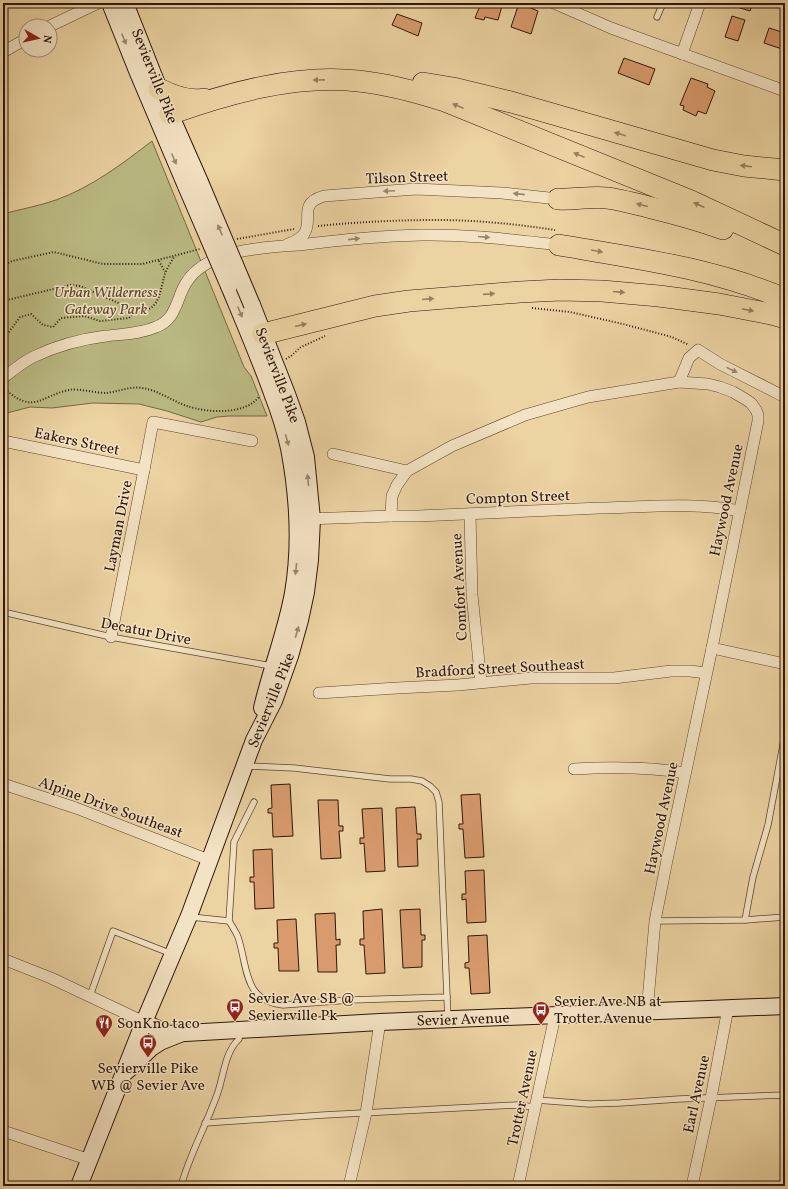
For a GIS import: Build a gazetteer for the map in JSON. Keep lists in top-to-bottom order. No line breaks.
{"streets":{"street":["Sevierville Pike","Tilson Street","Eakers Street","Compton Street","Haywood Avenue","Layman Drive","Comfort Avenue","Bradford Street Southeast","Alpine Drive Southeast","Sevier Avenue","Earl Avenue","Trotter Avenue"],"lane":["Decatur Drive"]},"crossings":[["Sevierville Pike","Compton Street"],["Sevierville Pike","Decatur Drive"],["Sevierville Pike","Alpine Drive Southeast"],["Sevierville Pike","Sevier Avenue"],["Eakers Street","Layman Drive"],["Compton Street","Haywood Avenue"],["Compton Street","Comfort Avenue"],["Haywood Avenue","Bradford Street Southeast"],["Haywood Avenue","Sevier Avenue"],["Layman Drive","Decatur Drive"],["Comfort Avenue","Bradford Street Southeast"],["Sevier Avenue","Earl Avenue"],["Sevier Avenue","Trotter Avenue"]],"parks":["Urban Wilderness Gateway Park"],"places":{"bus stop":["Sevier Ave SB @ Sevierville Pk","Sevier Ave NB at Trotter Avenue","Sevierville Pike WB @ Sevier Ave"],"restaurant":["SonKno taco"]},"north":"right"}
